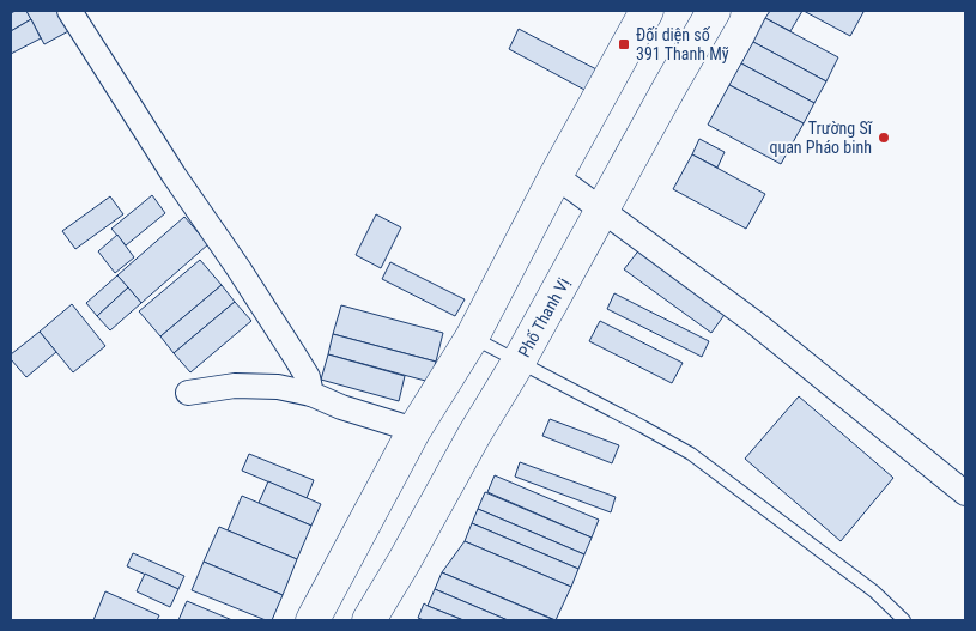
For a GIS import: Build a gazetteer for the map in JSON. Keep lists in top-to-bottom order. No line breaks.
{"streets":{"main road":["Phố Thanh Vị"]},"places":{"transit":["Đối diện số 391 Thanh Mỹ"],"other":["Trường Sĩ quan Pháo binh"]}}
